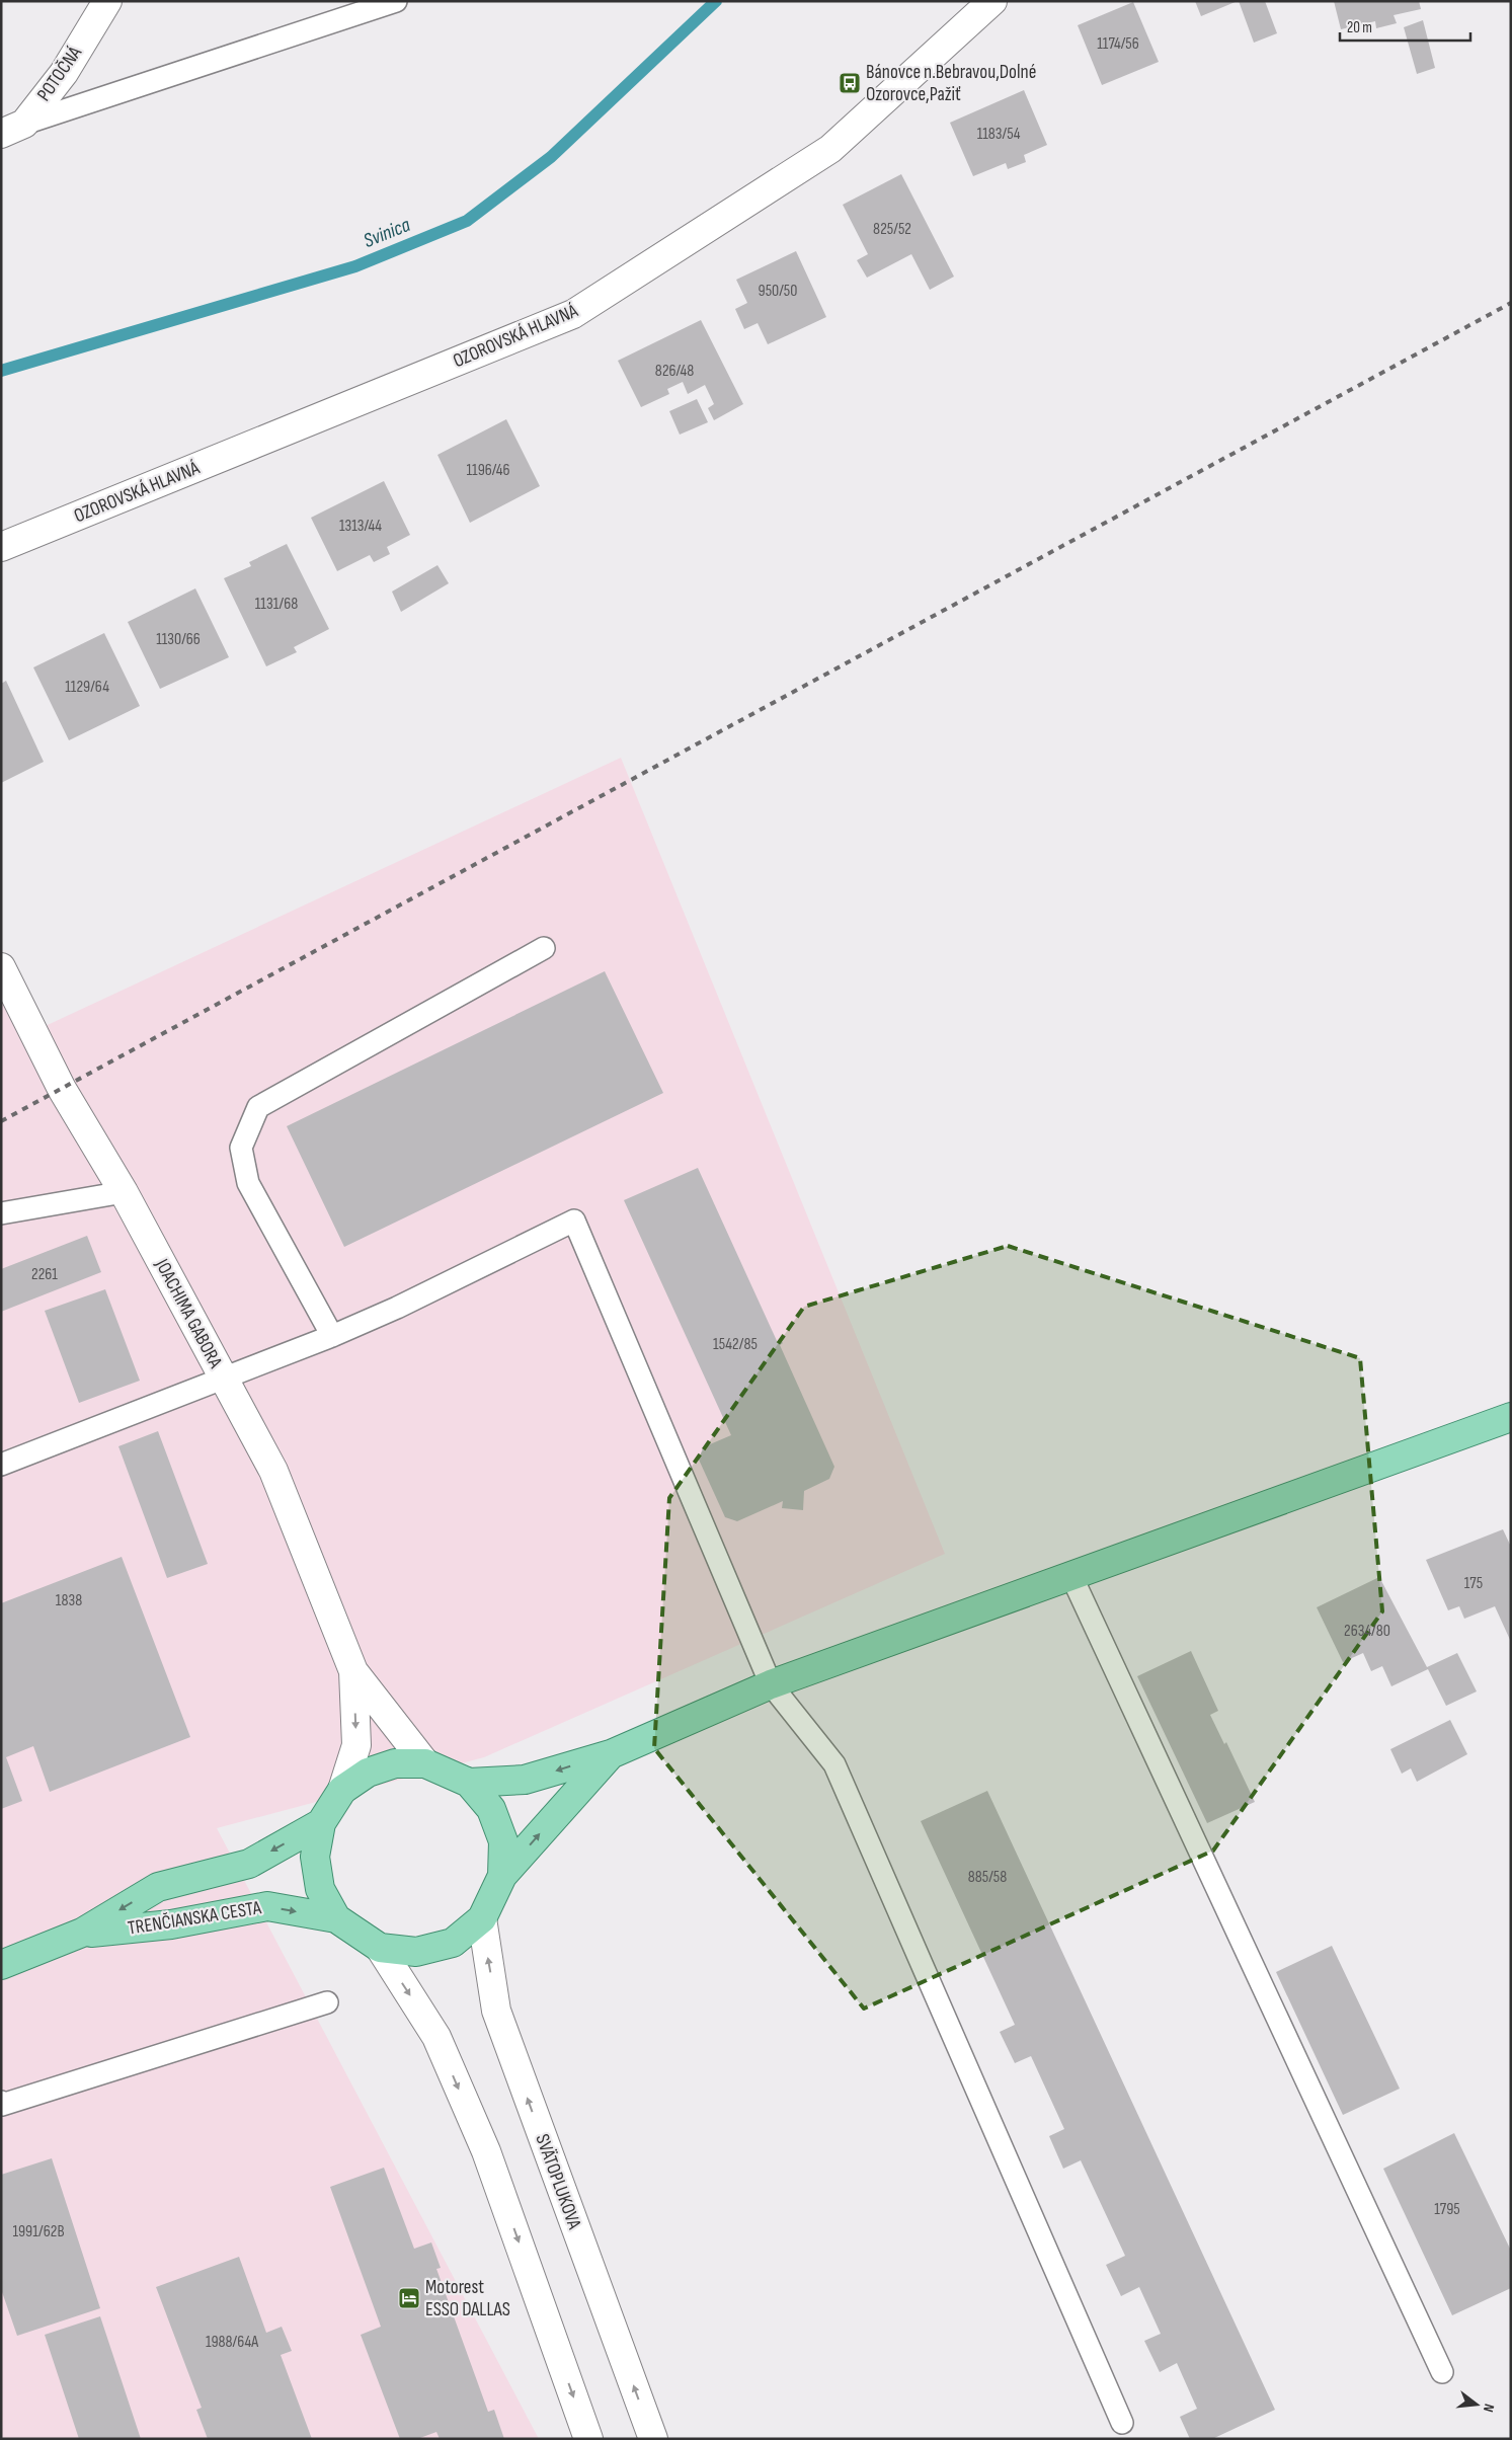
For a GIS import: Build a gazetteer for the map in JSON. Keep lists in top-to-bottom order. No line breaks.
{"streets":{"main road":["TRENČIANSKA CESTA"],"street":["POTOČNÁ","OZOROVSKÁ HLAVNÁ","JOACHIMA GABORA","SVÄTOPLUKOVA"]},"water":["Svinica"],"places":{"bus stop":["Bánovce n.Bebravou,Dolné Ozorovce,Pažiť"],"hotel":["Motorest ESSO DALLAS"]},"house_numbers":["1174/56","1183/54","825/52","950/50","826/48","1196/46","1313/44","1131/68","1130/66","1129/64","2261","1542/85","175","1838","2634/80","885/58","1795","1991/62B","1988/64A"],"scale_bar":"20 m","north":"right"}
